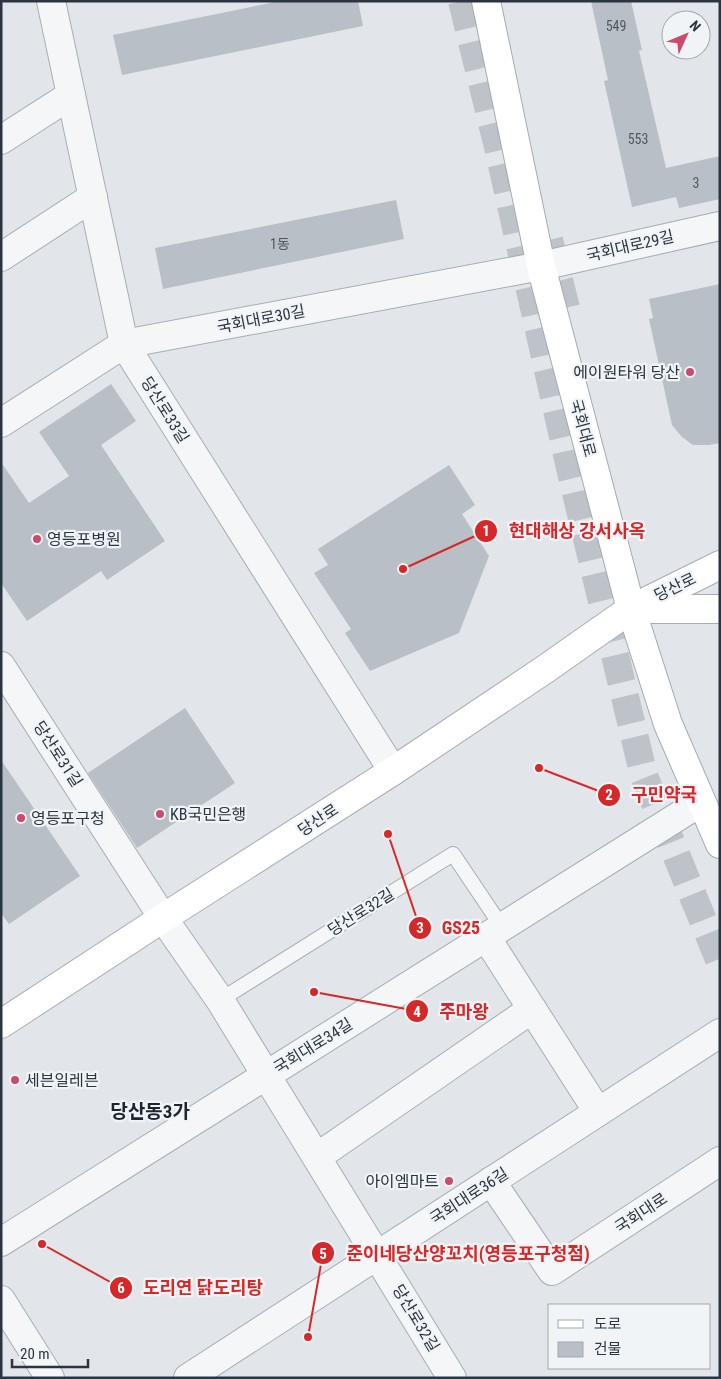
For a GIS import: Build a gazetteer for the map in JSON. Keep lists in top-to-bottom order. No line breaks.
{"streets":{"main road":["국회대로","당산로"],"street":["국회대로29길","국회대로30길","당산로33길","당산로31길","당산로32길","국회대로34길","국회대로36길"]},"crossings":[["국회대로29길","국회대로30길"],["국회대로29길","국회대로"],["국회대로30길","당산로33길"],["국회대로30길","국회대로"],["당산로33길","당산로"],["국회대로","당산로"],["국회대로","국회대로34길"],["국회대로","국회대로36길"],["당산로","당산로31길"],["당산로","당산로32길"],["당산로31길","당산로32길"],["당산로32길","국회대로34길"],["당산로32길","국회대로36길"]],"districts":["당산동3가"],"places":["에이원타워 당산","영등포병원","현대해상 강서사옥","구민약국","KB국민은행","영등포구청","GS25","주마왕","세븐일레븐","아이엠마트","도리연 닭도리탕","준이네당산양꼬치(영등포구청점)"],"house_numbers":["549","553","3","1동"],"legend":["도로","건물"],"scale_bar":"20 m","north":"top right"}
